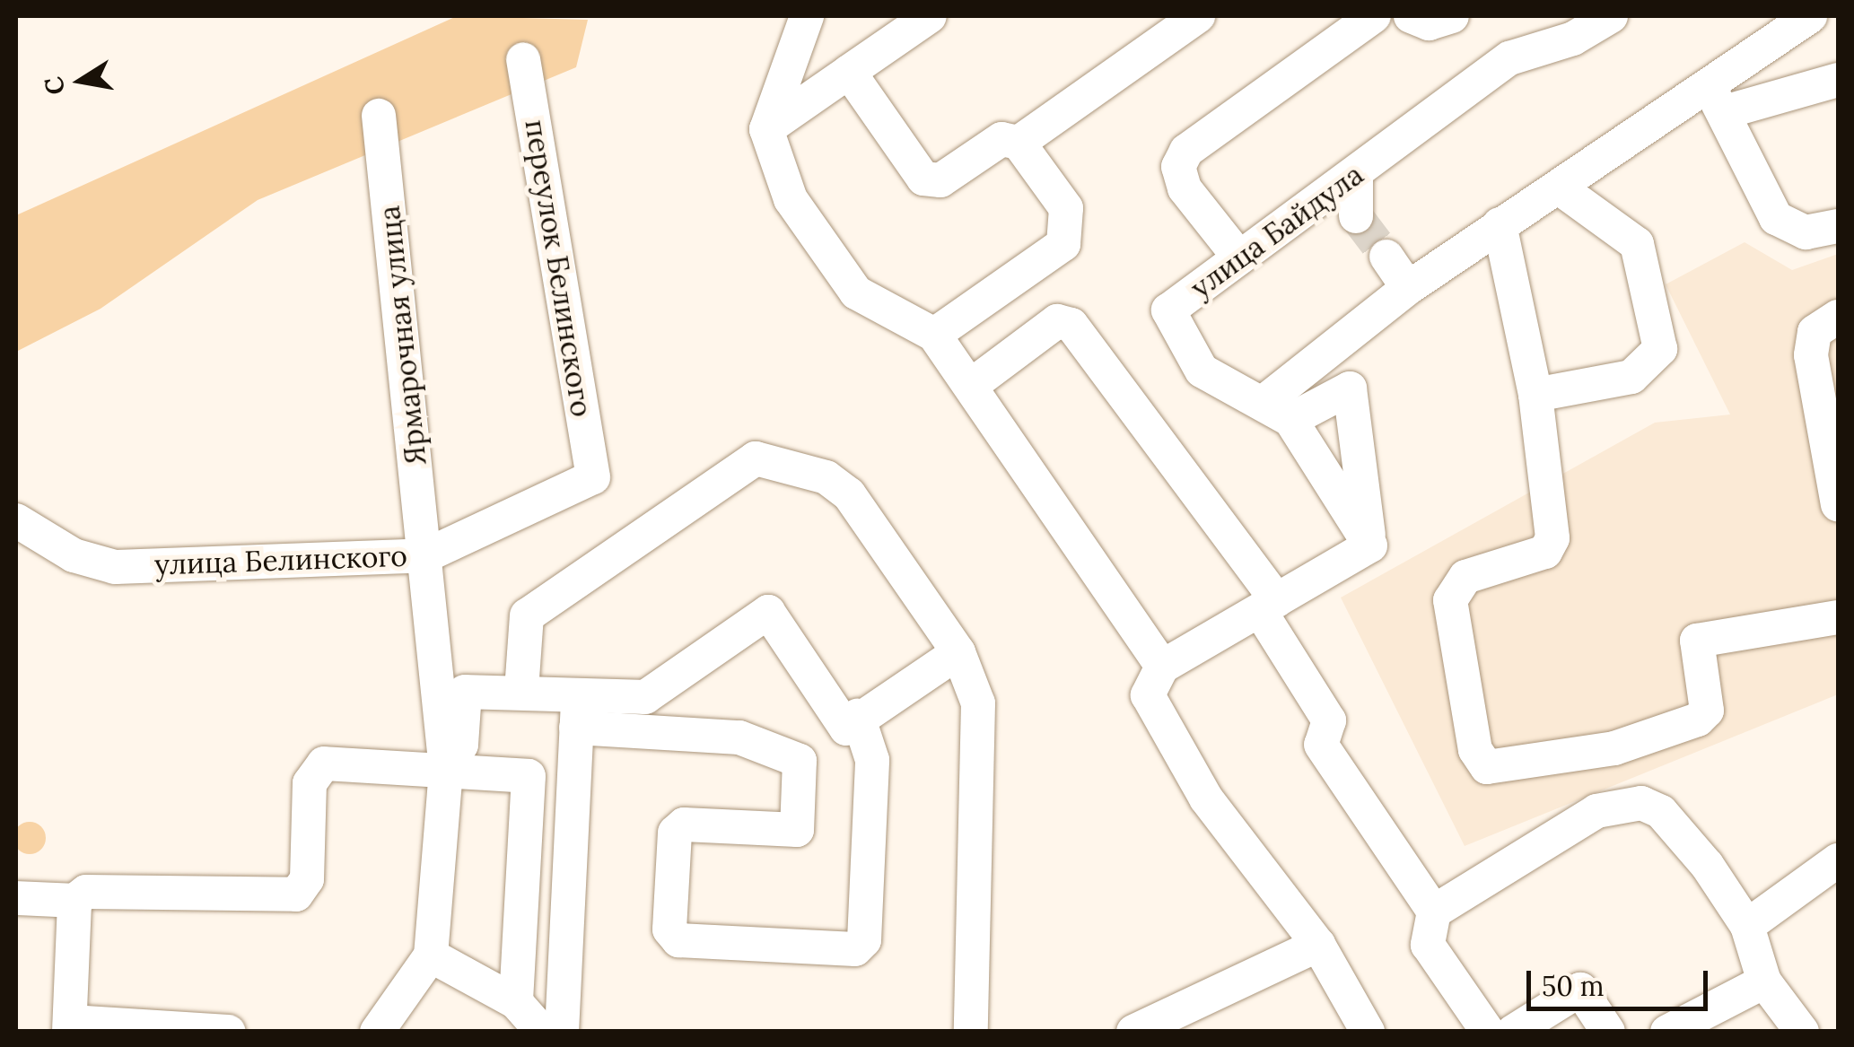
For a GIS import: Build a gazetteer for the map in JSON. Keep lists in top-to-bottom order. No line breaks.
{"streets":{"street":["улица Байдула","переулок Белинского","Ярмарочная улица","улица Белинского"]},"crossings":[["переулок Белинского","улица Белинского"],["Ярмарочная улица","улица Белинского"]],"scale_bar":"50 m","north":"left"}
